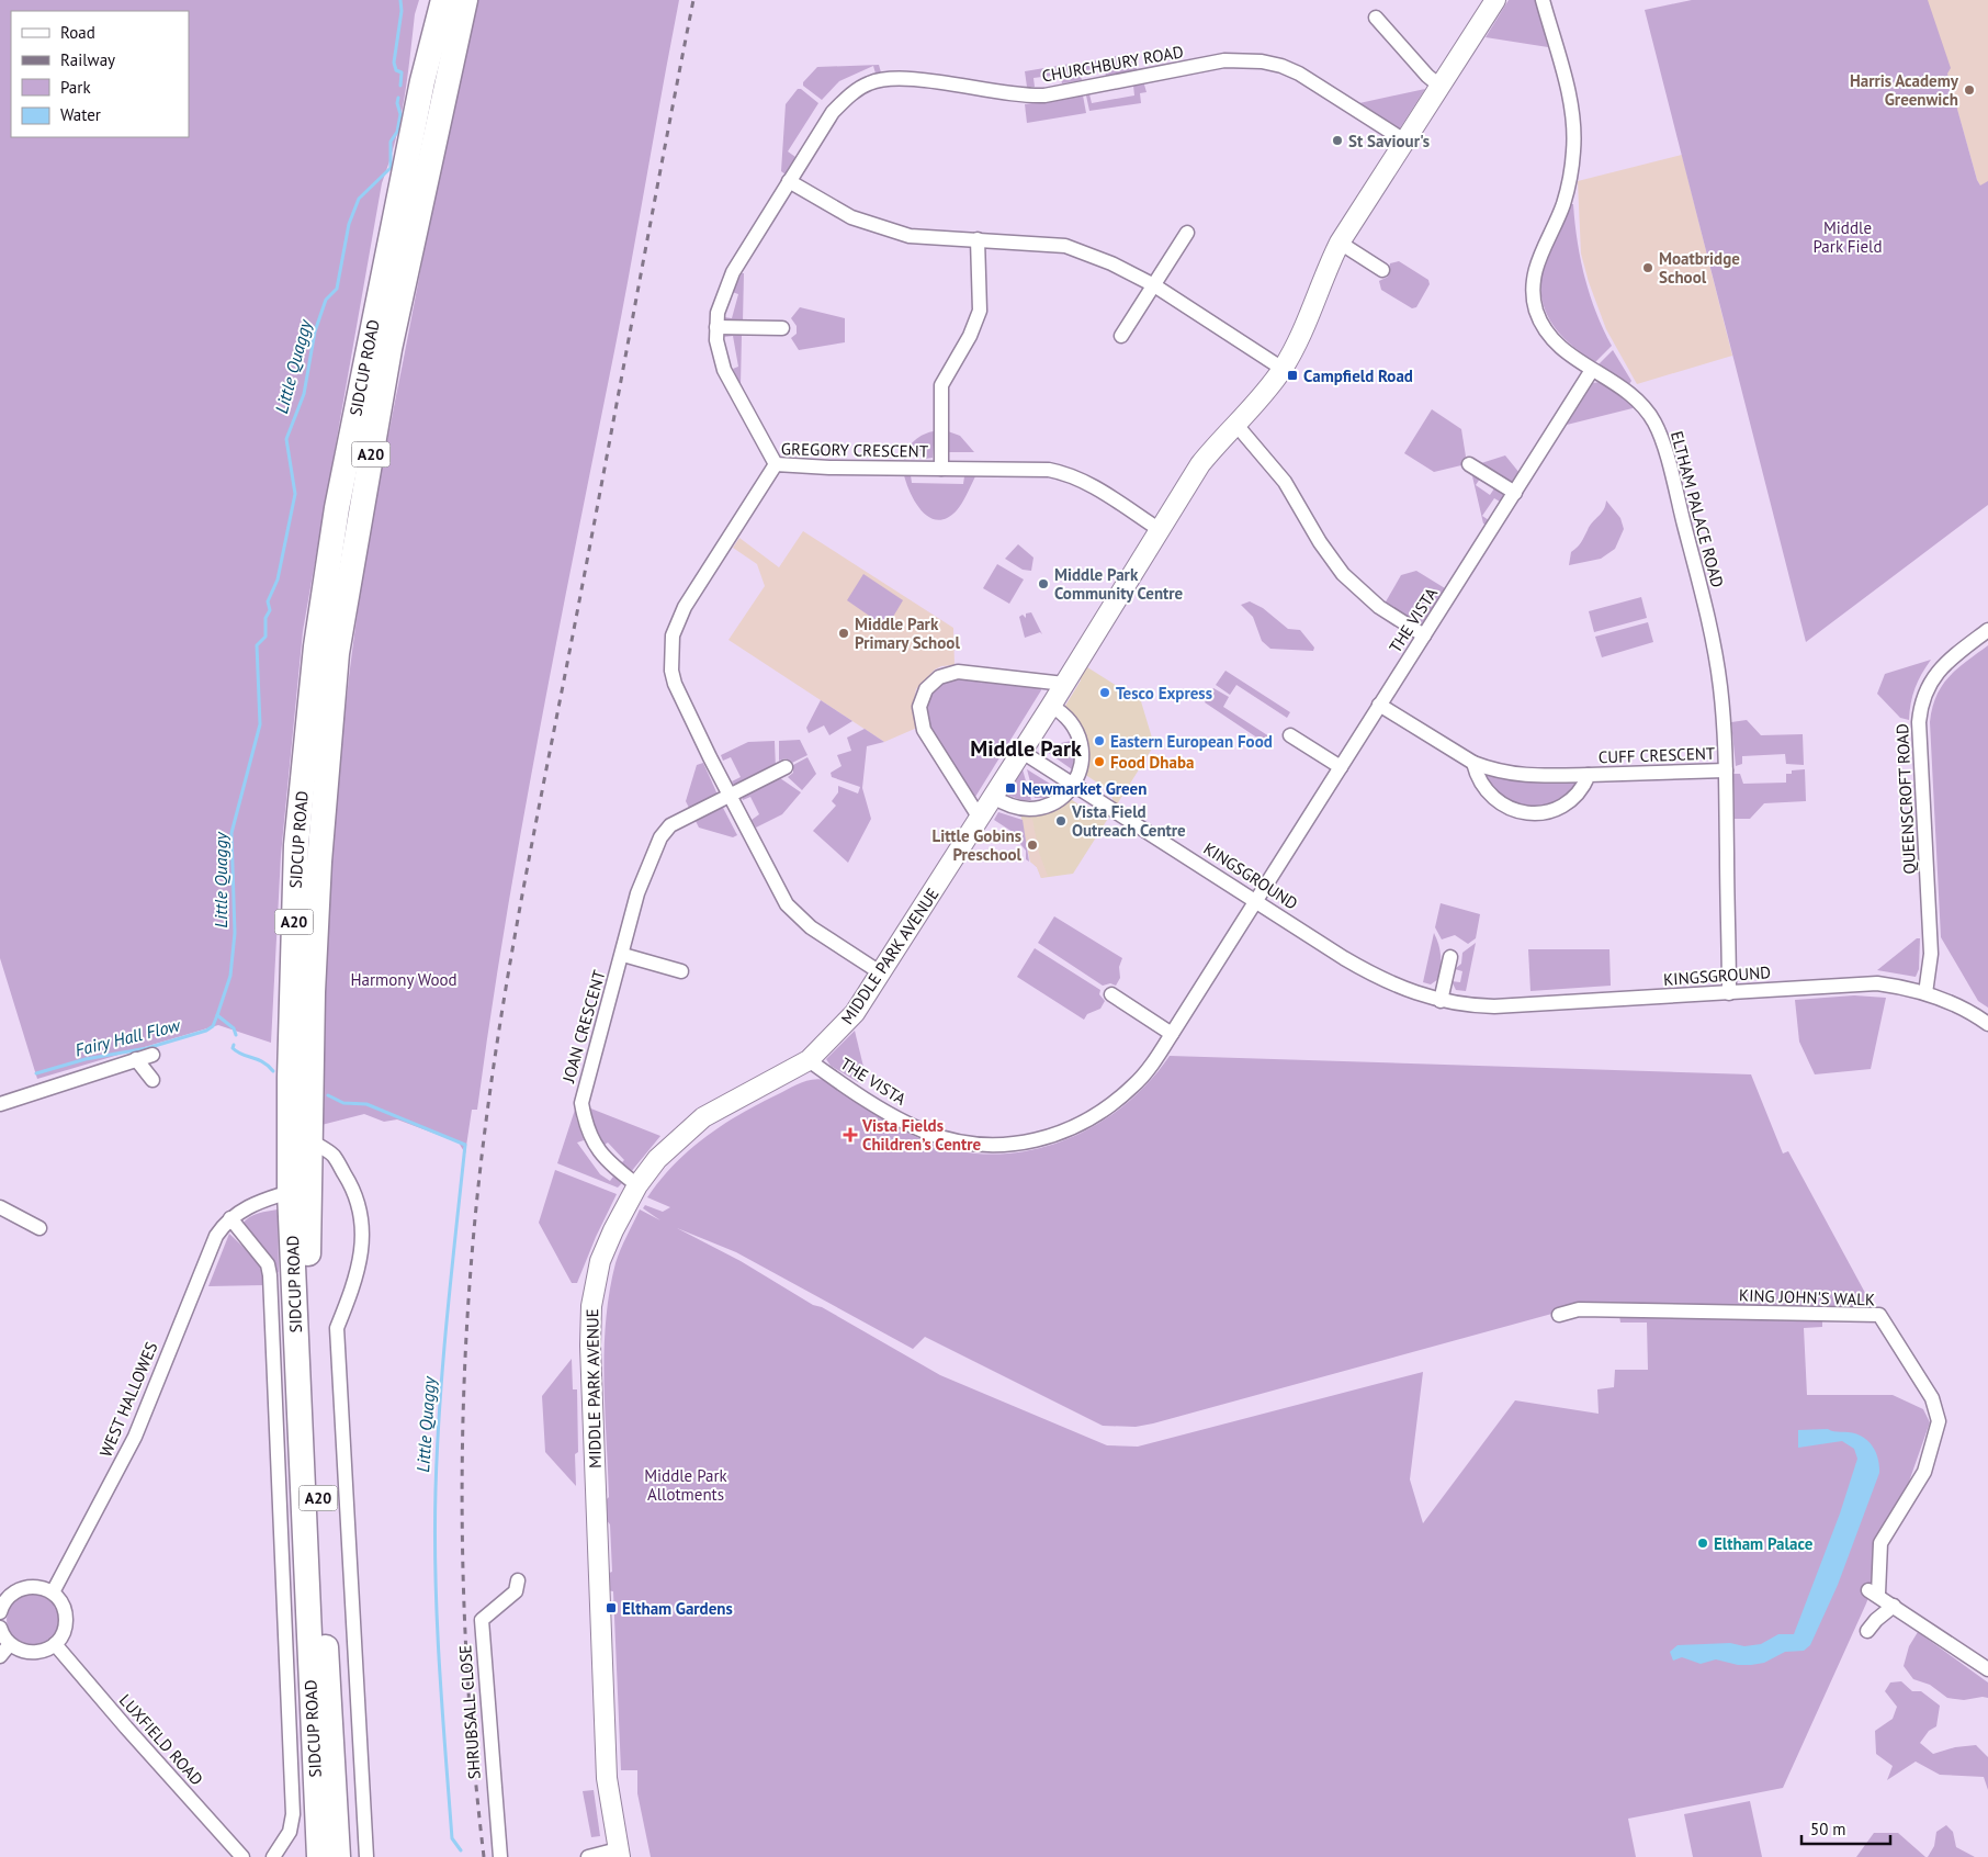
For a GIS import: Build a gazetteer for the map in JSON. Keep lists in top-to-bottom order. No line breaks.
{"streets":{"highway":["SIDCUP ROAD","A20"],"street":["CHURCHBURY ROAD","GREGORY CRESCENT","ELTHAM PALACE ROAD","THE VISTA","CUFF CRESCENT","QUEENSCROFT ROAD","KINGSGROUND","MIDDLE PARK AVENUE","JOAN CRESCENT","KING JOHN'S WALK","WEST HALLOWES","SHRUBSALL CLOSE","LUXFIELD ROAD"]},"crossings":[["CHURCHBURY ROAD","GREGORY CRESCENT"],["CHURCHBURY ROAD","MIDDLE PARK AVENUE"],["SIDCUP ROAD","WEST HALLOWES"],["GREGORY CRESCENT","MIDDLE PARK AVENUE"],["GREGORY CRESCENT","JOAN CRESCENT"],["ELTHAM PALACE ROAD","THE VISTA"],["ELTHAM PALACE ROAD","CUFF CRESCENT"],["ELTHAM PALACE ROAD","KINGSGROUND"],["THE VISTA","CUFF CRESCENT"],["THE VISTA","KINGSGROUND"],["THE VISTA","MIDDLE PARK AVENUE"],["QUEENSCROFT ROAD","KINGSGROUND"],["KINGSGROUND","MIDDLE PARK AVENUE"],["MIDDLE PARK AVENUE","JOAN CRESCENT"]],"districts":["Middle Park"],"water":["Little Quaggy","Fairy Hall Flow"],"parks":["Middle Park Field","Harmony Wood","Middle Park Allotments"],"places":{"other":["Harris Academy Greenwich","St Saviour's","Moatbridge School","Middle Park Community Centre","Middle Park Primary School","Tesco Express","Eastern European Food","Food Dhaba","Vista Field Outreach Centre","Little Gobins Preschool","Eltham Palace"],"transit":["Campfield Road","Newmarket Green","Eltham Gardens"],"health":["Vista Fields Children’s Centre"]},"legend":["Road","Railway","Park","Water"],"scale_bar":"50 m"}
